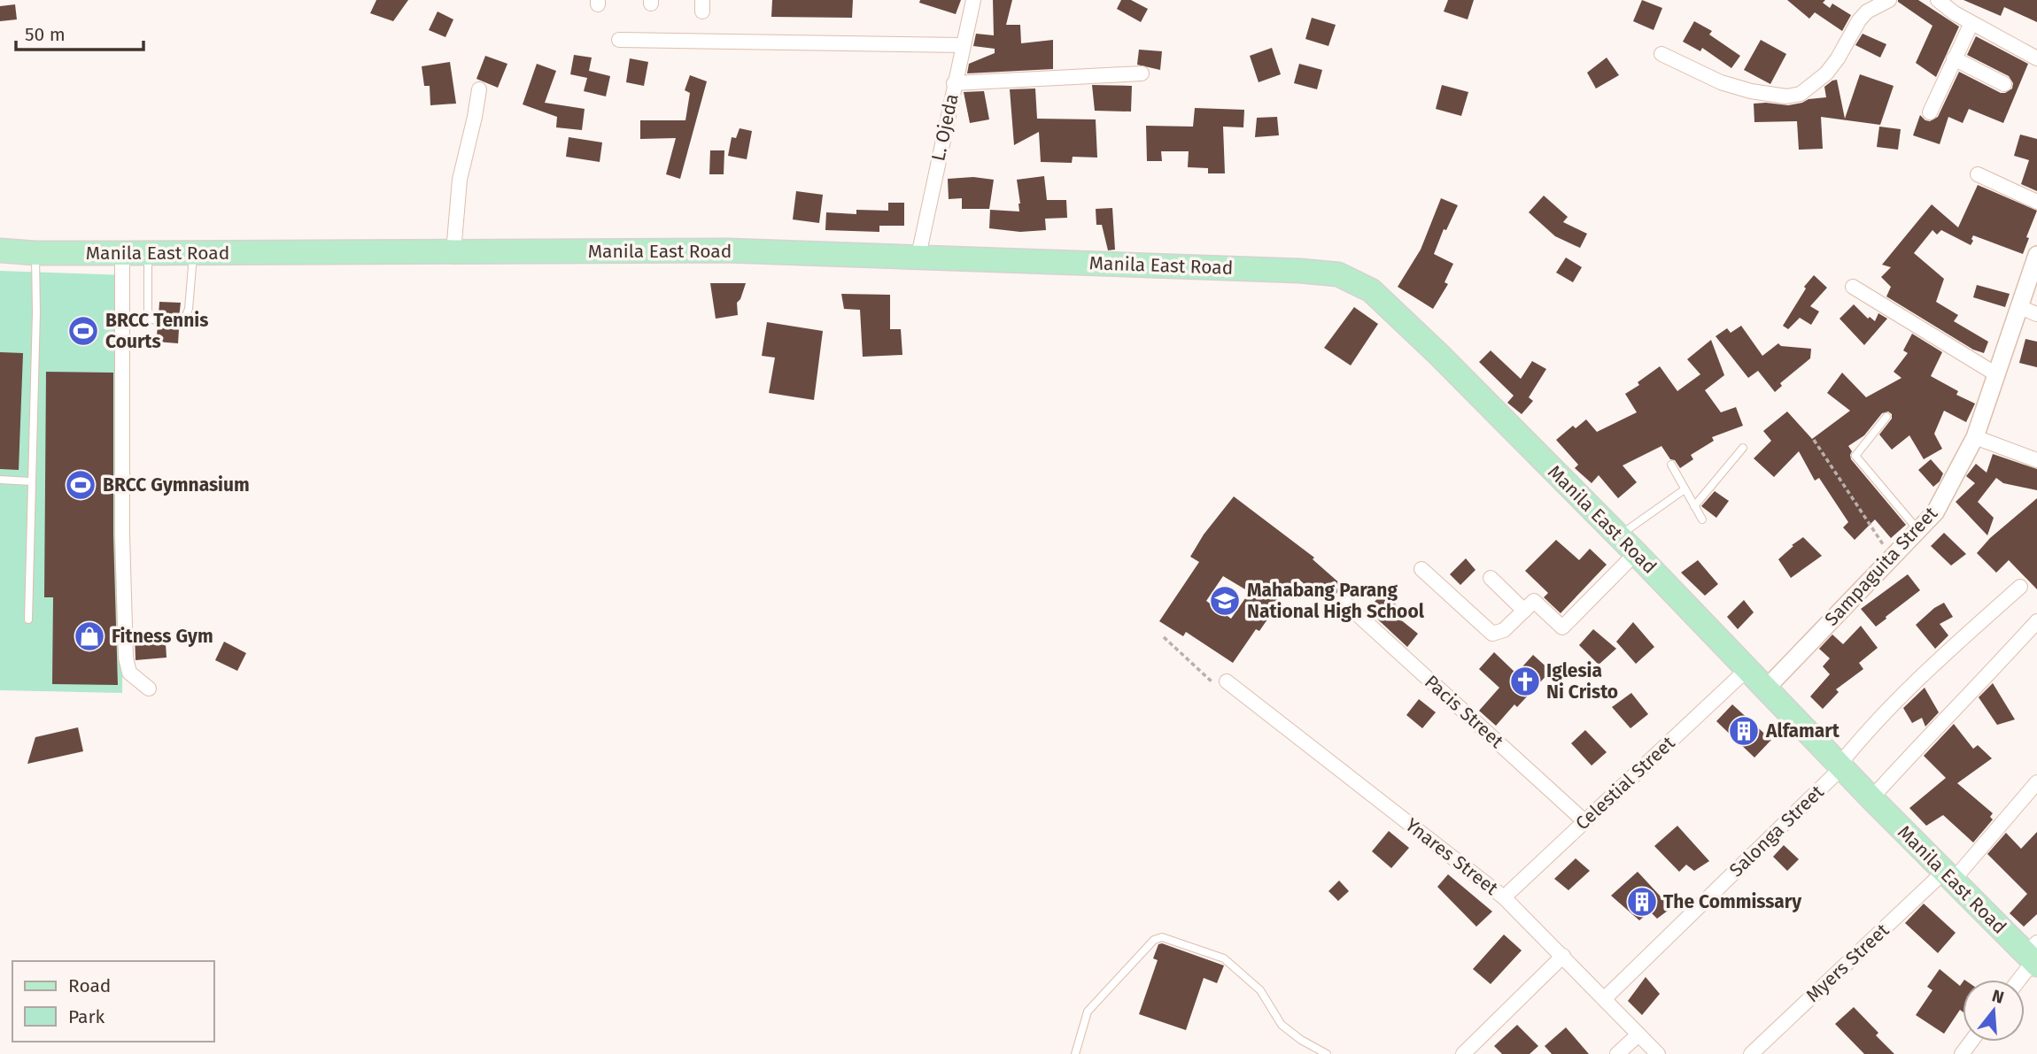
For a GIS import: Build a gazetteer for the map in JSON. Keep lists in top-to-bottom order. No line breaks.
{"streets":{"main road":["Manila East Road"],"street":["L. Ojeda","Sampaguita Street","Pacis Street","Celestial Street","Salonga Street","Ynares Street","Myers Street"]},"crossings":[["L. Ojeda","Manila East Road"],["Manila East Road","Sampaguita Street"],["Manila East Road","Celestial Street"],["Manila East Road","Salonga Street"],["Manila East Road","Myers Street"],["Pacis Street","Celestial Street"],["Celestial Street","Ynares Street"],["Salonga Street","Ynares Street"]],"places":{"sports":["BRCC Tennis Courts","BRCC Gymnasium"],"school or university":["Mahabang Parang National High School"],"shop":["Fitness Gym"],"church":["Iglesia Ni Cristo"],"building":["Alfamart","The Commissary"]},"legend":["Road","Park"],"scale_bar":"50 m","north":"top"}
